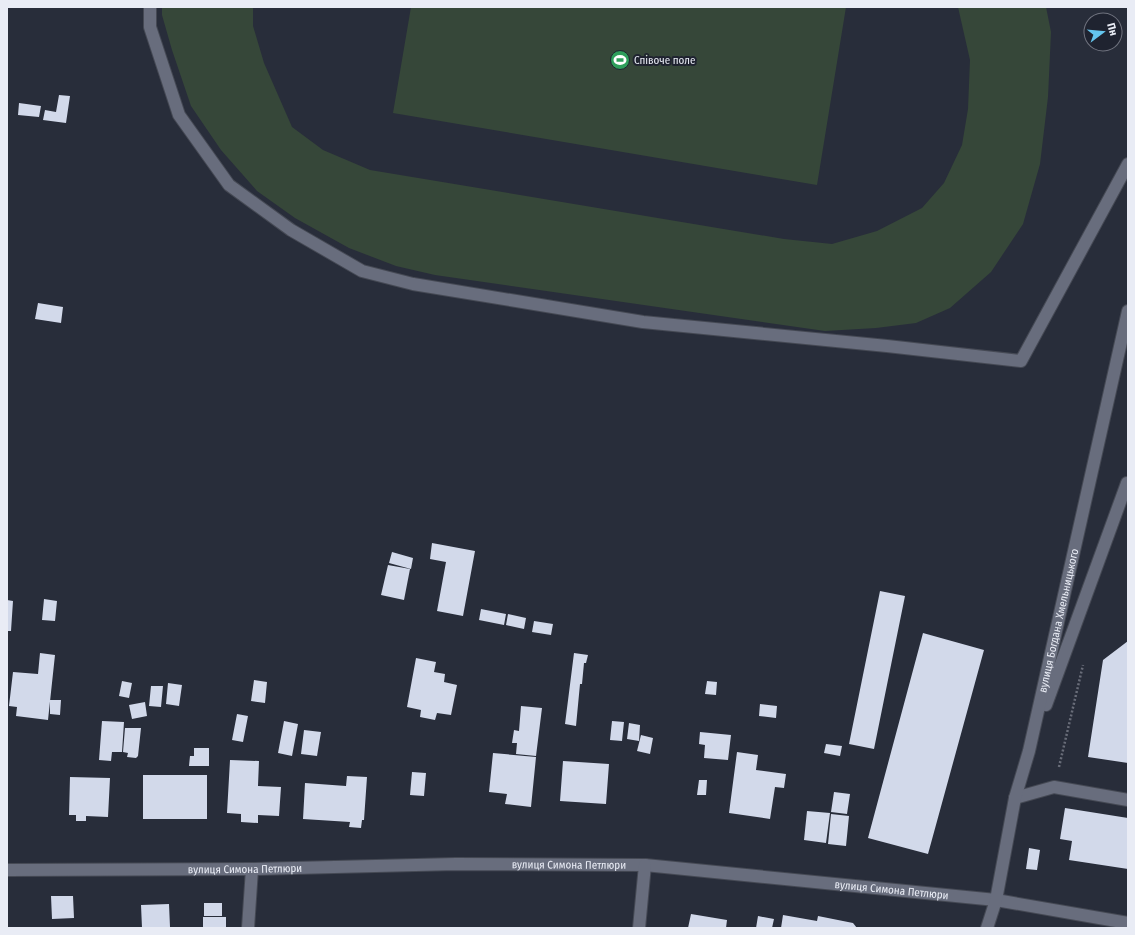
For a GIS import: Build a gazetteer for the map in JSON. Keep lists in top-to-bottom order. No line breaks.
{"streets":{"street":["вулиця Богдана Хмельницького","вулиця Симона Петлюри"]},"crossings":[["вулиця Богдана Хмельницького","вулиця Симона Петлюри"]],"places":{"sports":["Співоче поле"]},"north":"right"}
